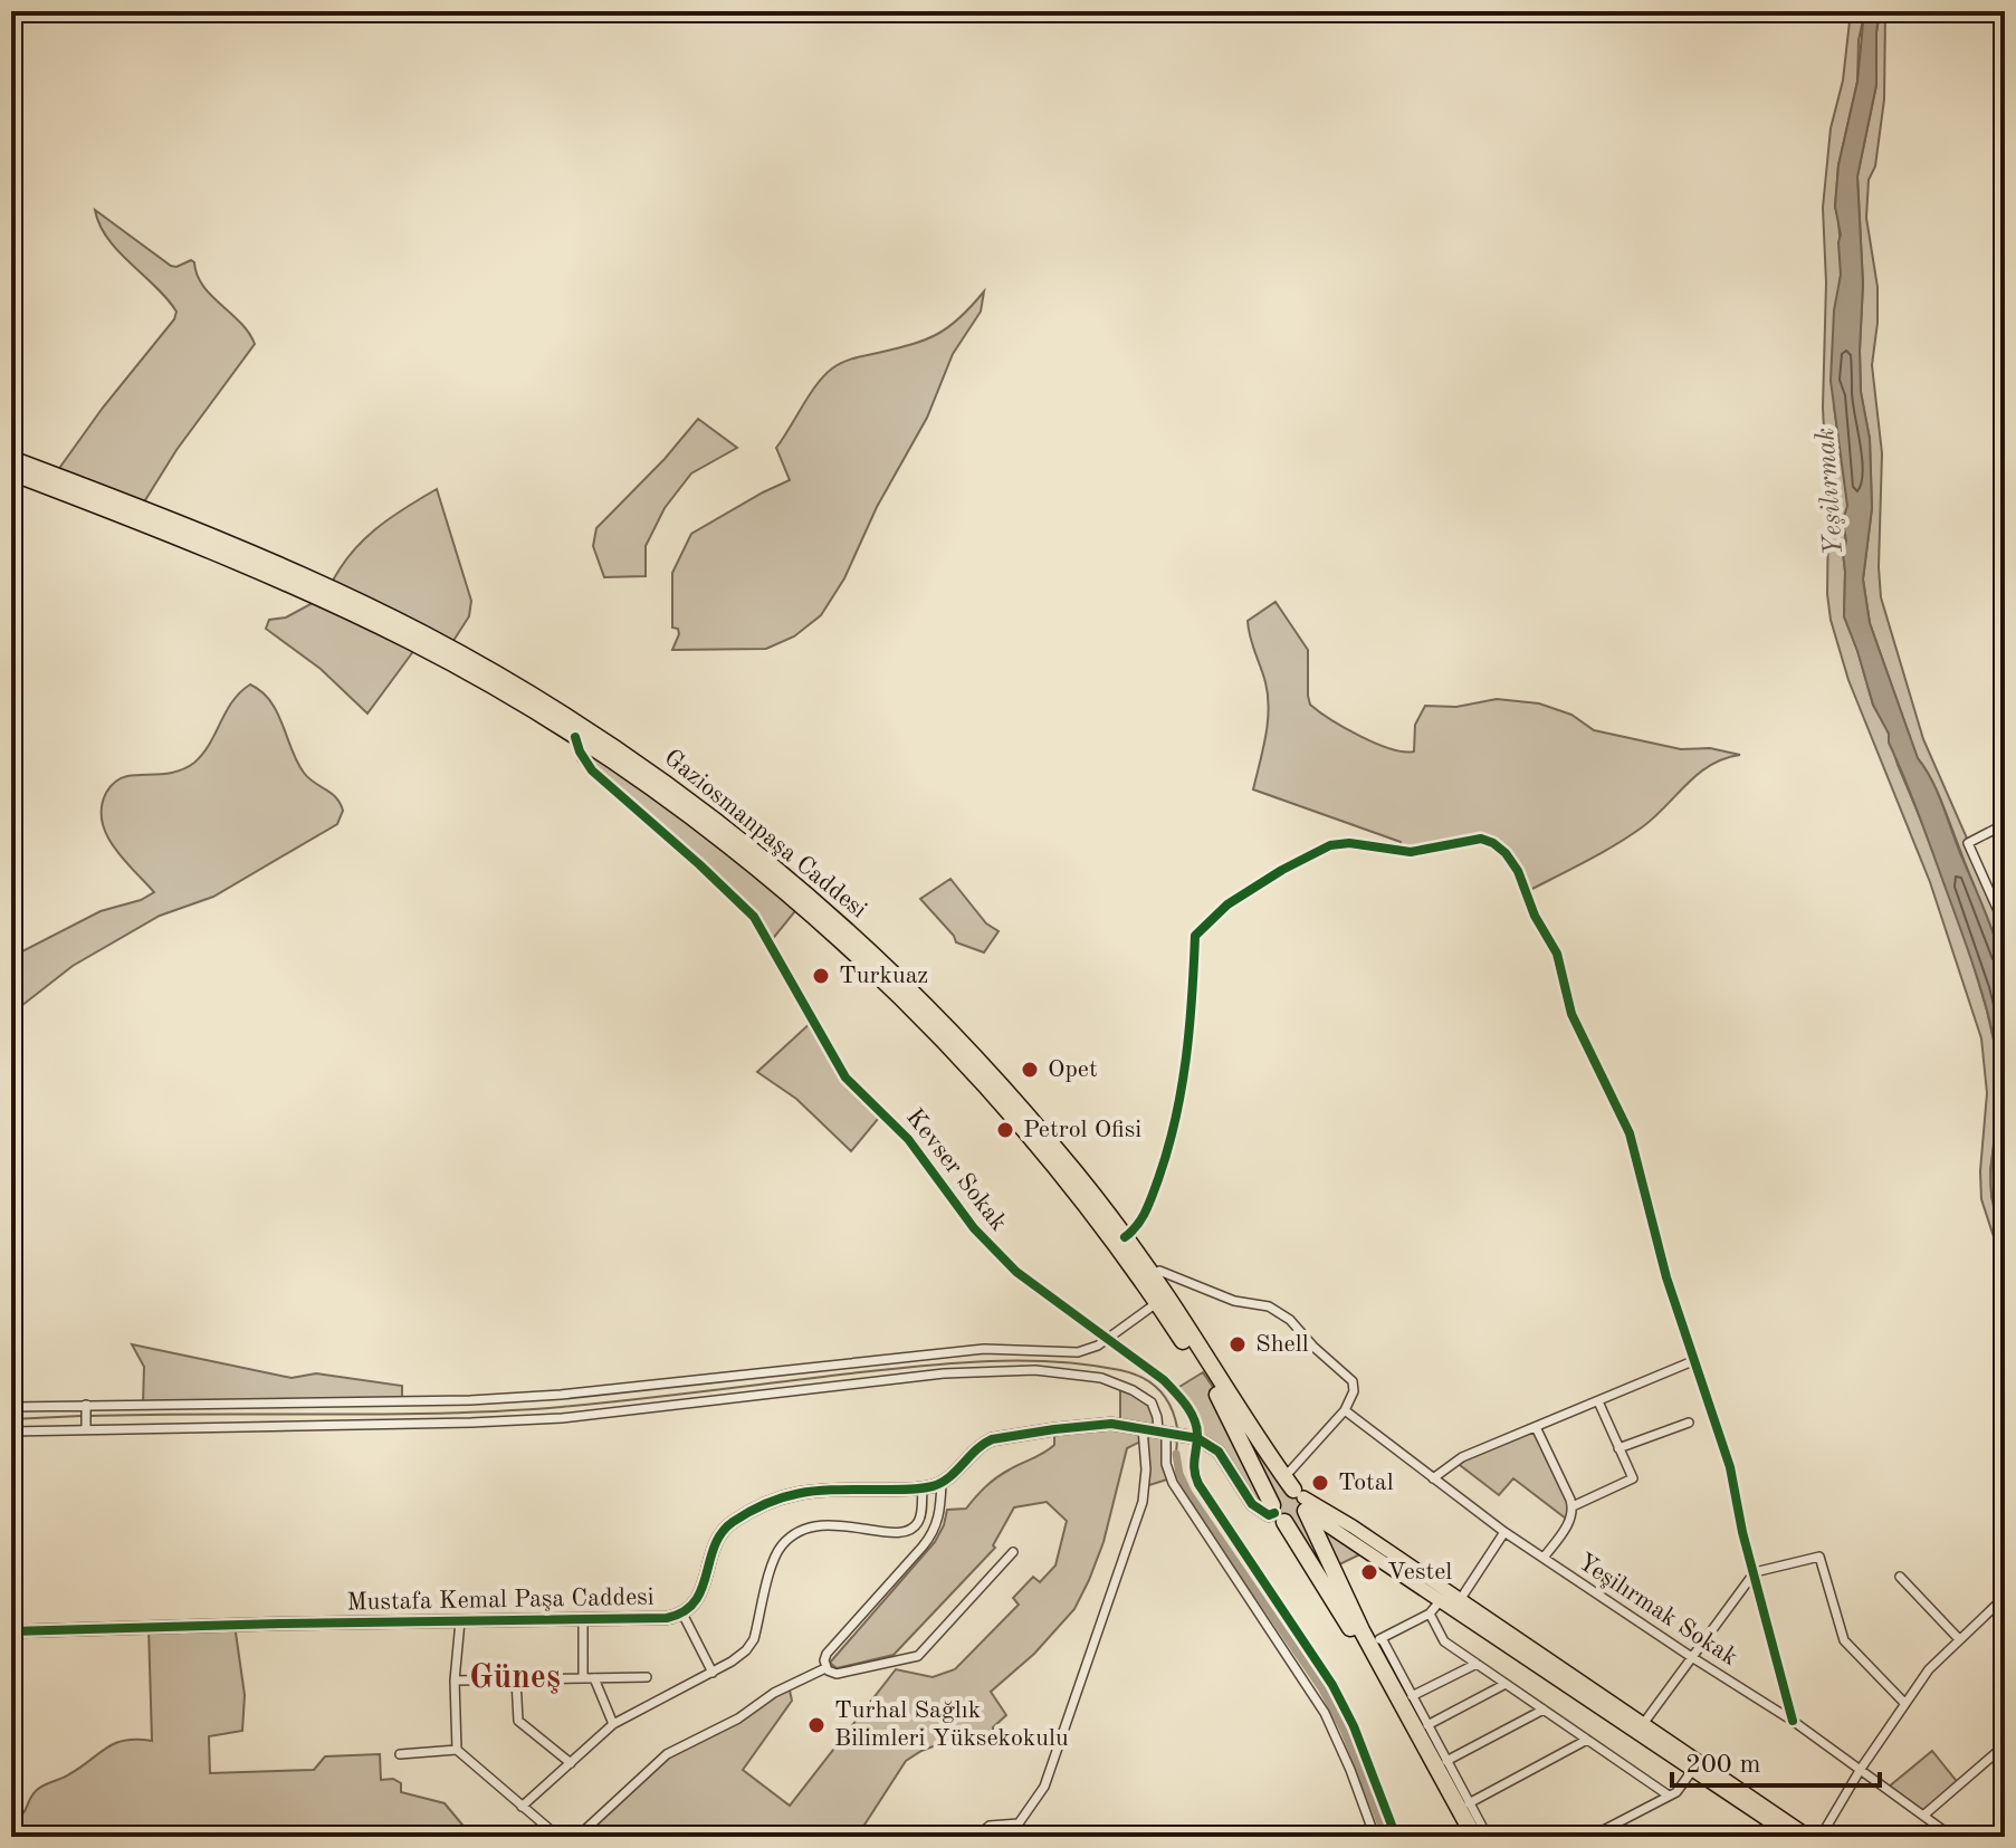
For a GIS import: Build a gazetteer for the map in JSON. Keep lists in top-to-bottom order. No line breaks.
{"streets":{"highway":["Gaziosmanpaşa Caddesi"],"street":["Kevser Sokak","Mustafa Kemal Paşa Caddesi","Yeşilırmak Sokak"]},"crossings":[["Gaziosmanpaşa Caddesi","Kevser Sokak"]],"districts":["Güneş"],"water":["Yeşilırmak"],"places":["Turkuaz","Opet","Petrol Ofisi","Shell","Total","Vestel","Turhal Sağlık Bilimleri Yüksekokulu"],"scale_bar":"200 m"}
